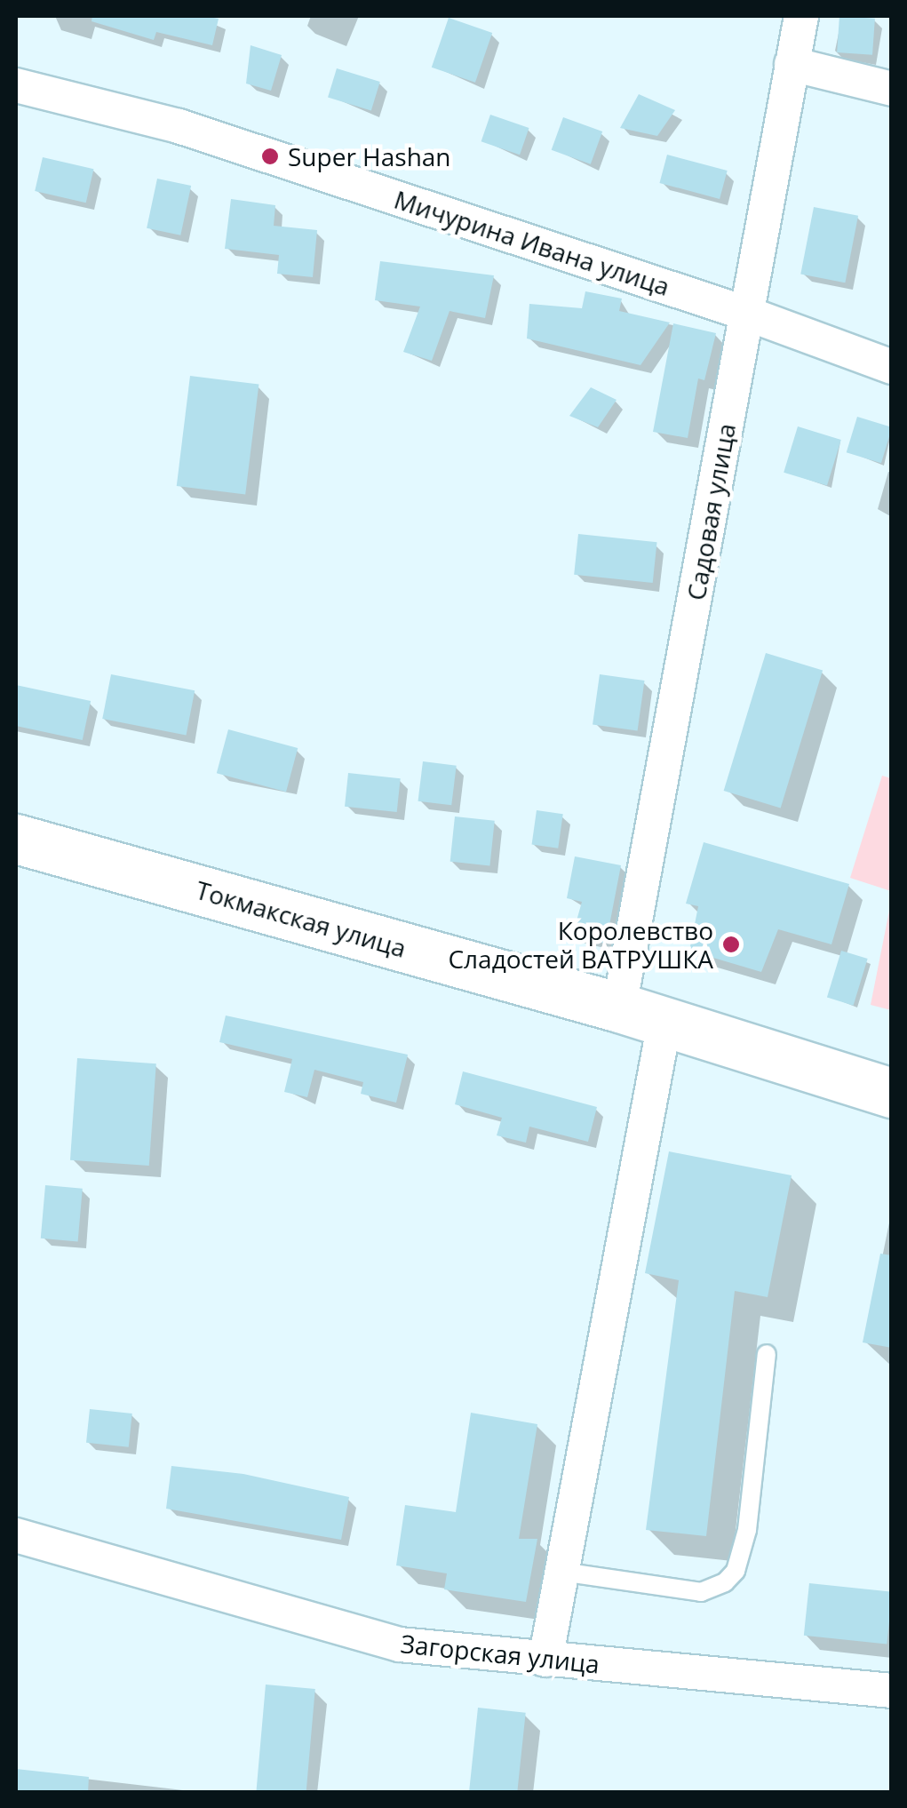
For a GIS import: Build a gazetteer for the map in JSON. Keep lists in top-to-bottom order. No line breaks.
{"streets":{"main road":["Токмакская улица"],"street":["Мичурина Ивана улица","Садовая улица","Загорская улица"]},"crossings":[["Мичурина Ивана улица","Садовая улица"],["Садовая улица","Токмакская улица"]],"places":["Super Hashan","Королевство Сладостей ВАТРУШКА"]}
